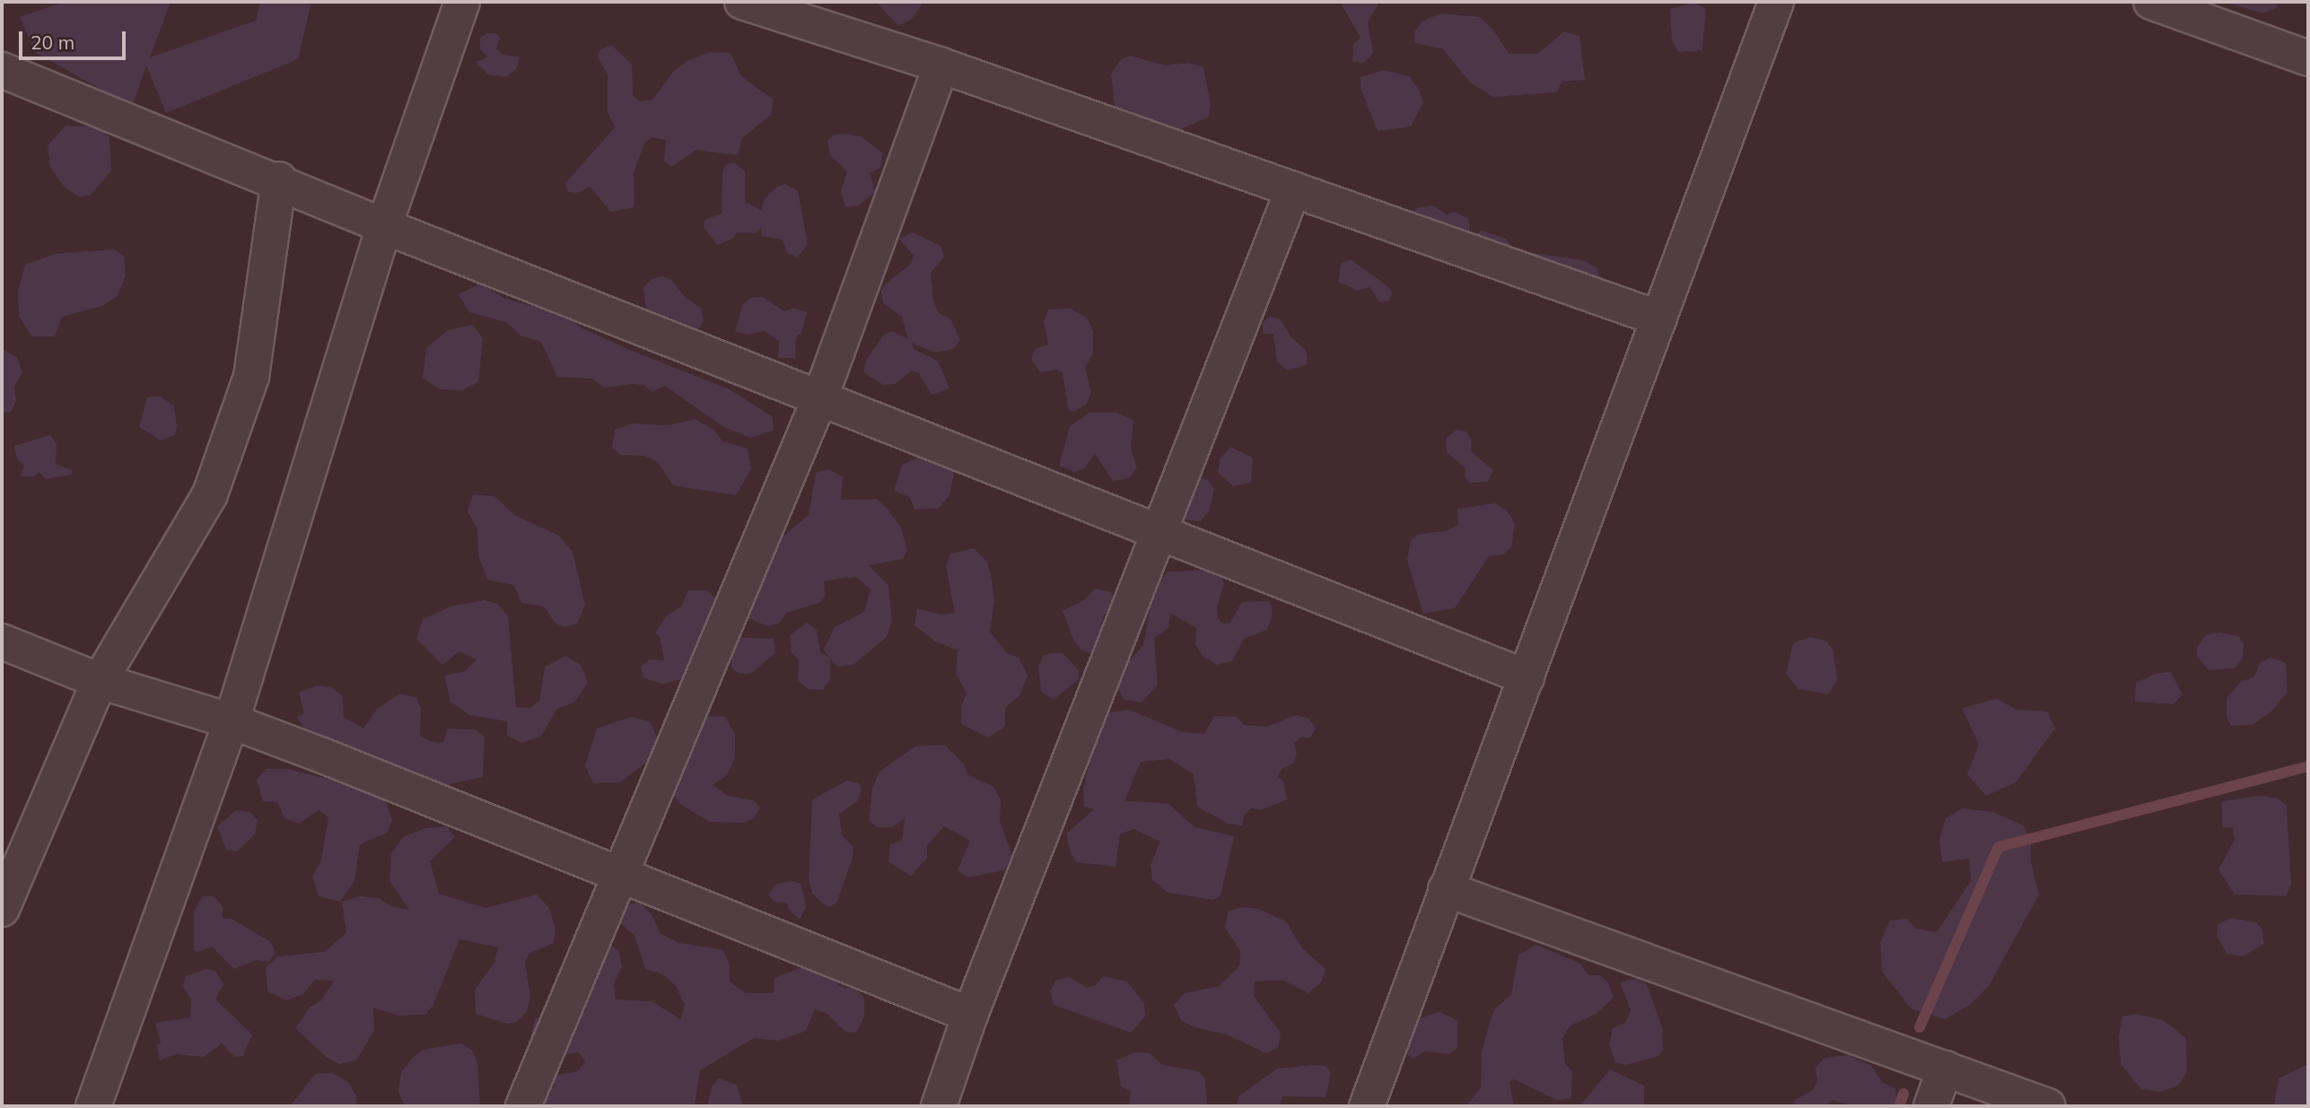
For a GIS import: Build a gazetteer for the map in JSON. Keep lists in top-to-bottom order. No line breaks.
{"scale_bar":"20 m"}
